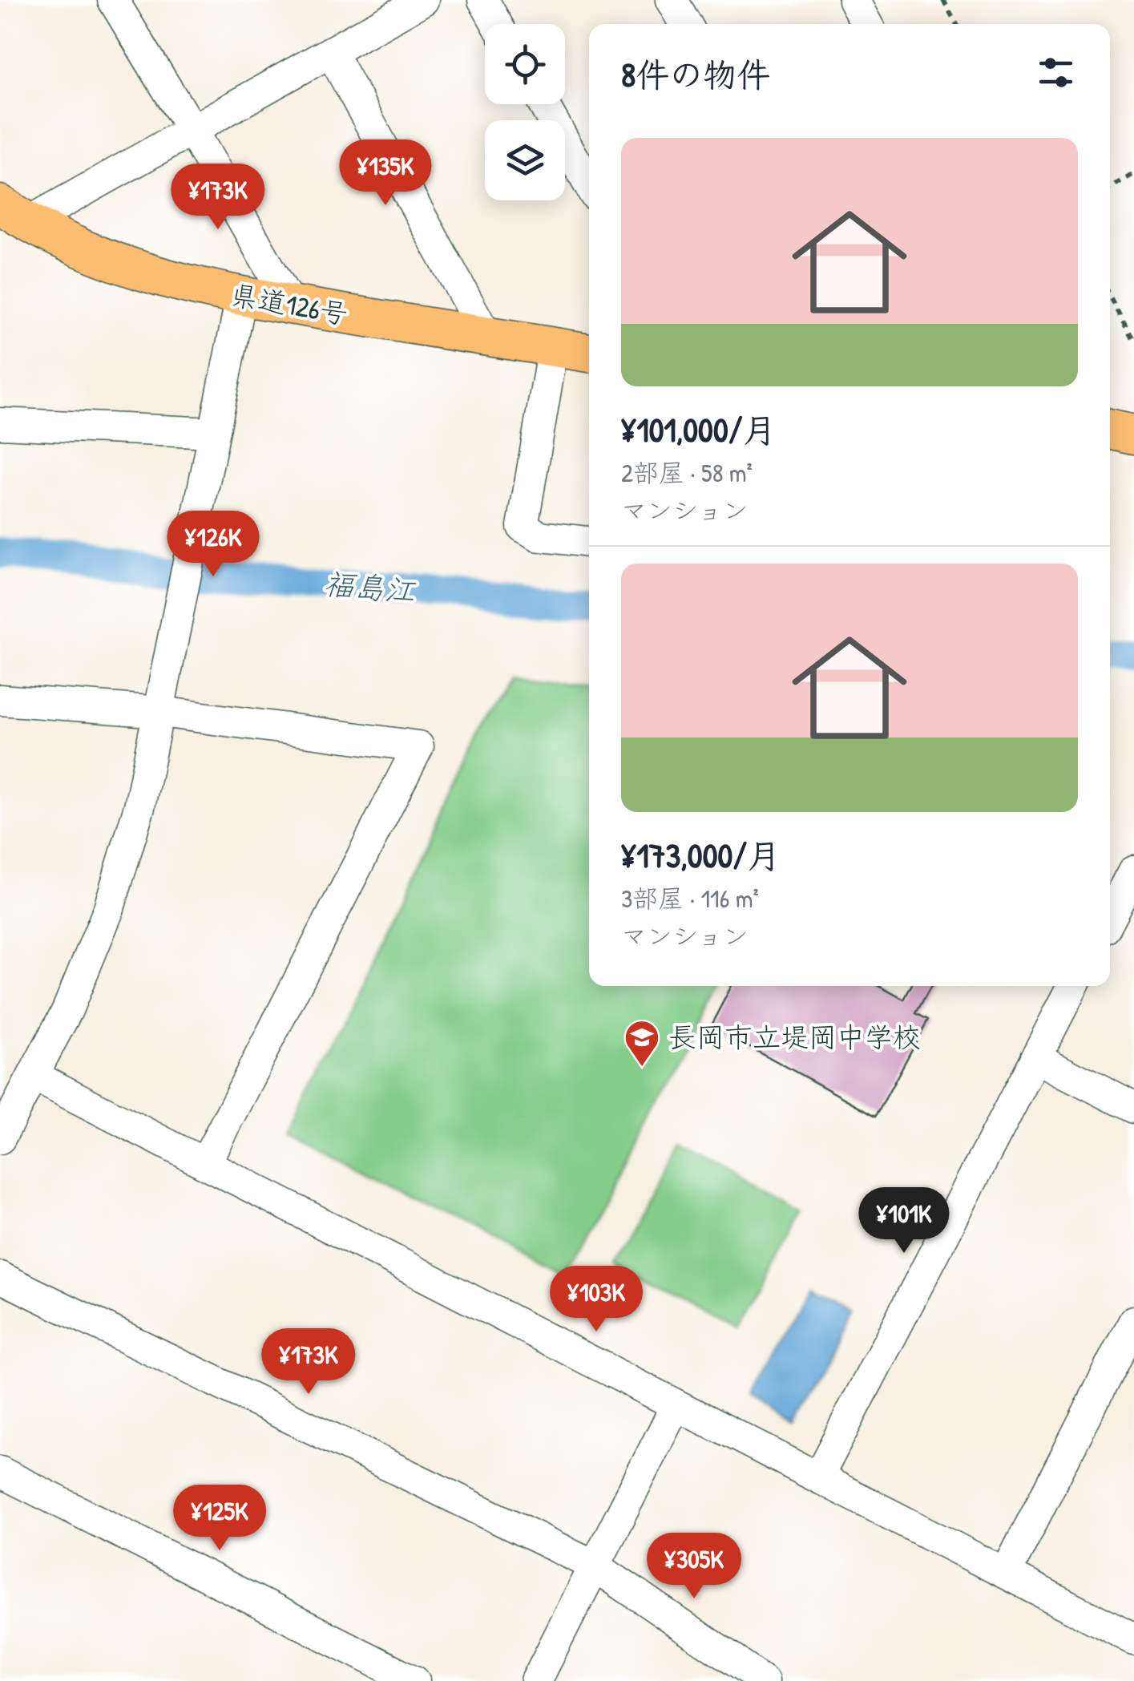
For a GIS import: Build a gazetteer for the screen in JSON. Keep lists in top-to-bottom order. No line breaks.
{"streets":{"main road":["県道126号"]},"water":["福島江"],"places":{"school or university":["長岡市立堤岡中学校"]},"page":{"heading":"8件の物件","list":[{"name":"¥101,000/月","note":"2部屋 · 58 m² · マンション"},{"name":"¥173,000/月","note":"3部屋 · 116 m² · マンション"}],"price":["¥135K","¥173K","¥126K","¥101K","¥103K","¥173K","¥125K","¥305K"]}}
